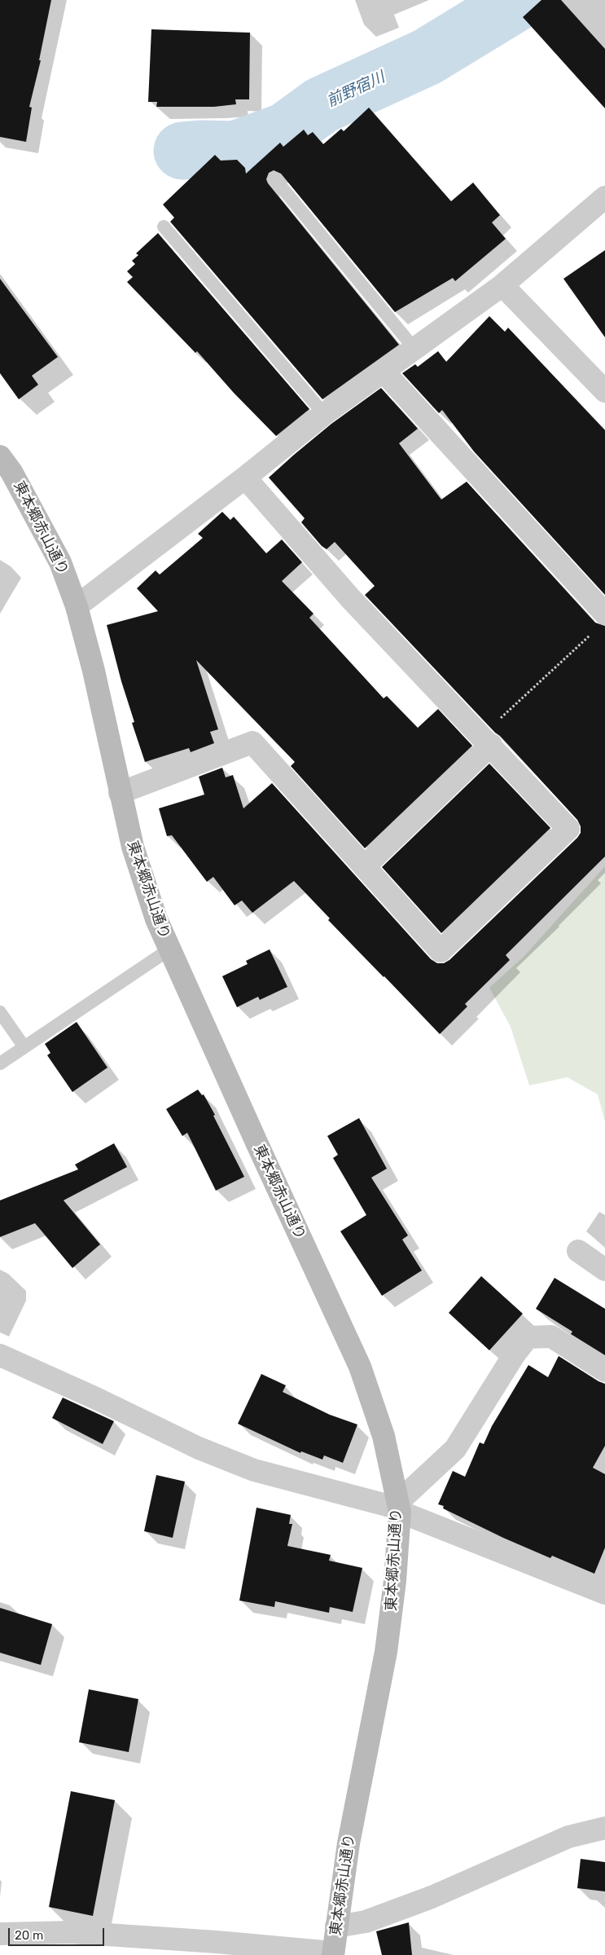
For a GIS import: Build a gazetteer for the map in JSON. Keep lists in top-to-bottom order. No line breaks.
{"streets":{"street":["東本郷赤山通り"]},"water":["前野宿川"],"scale_bar":"20 m"}
